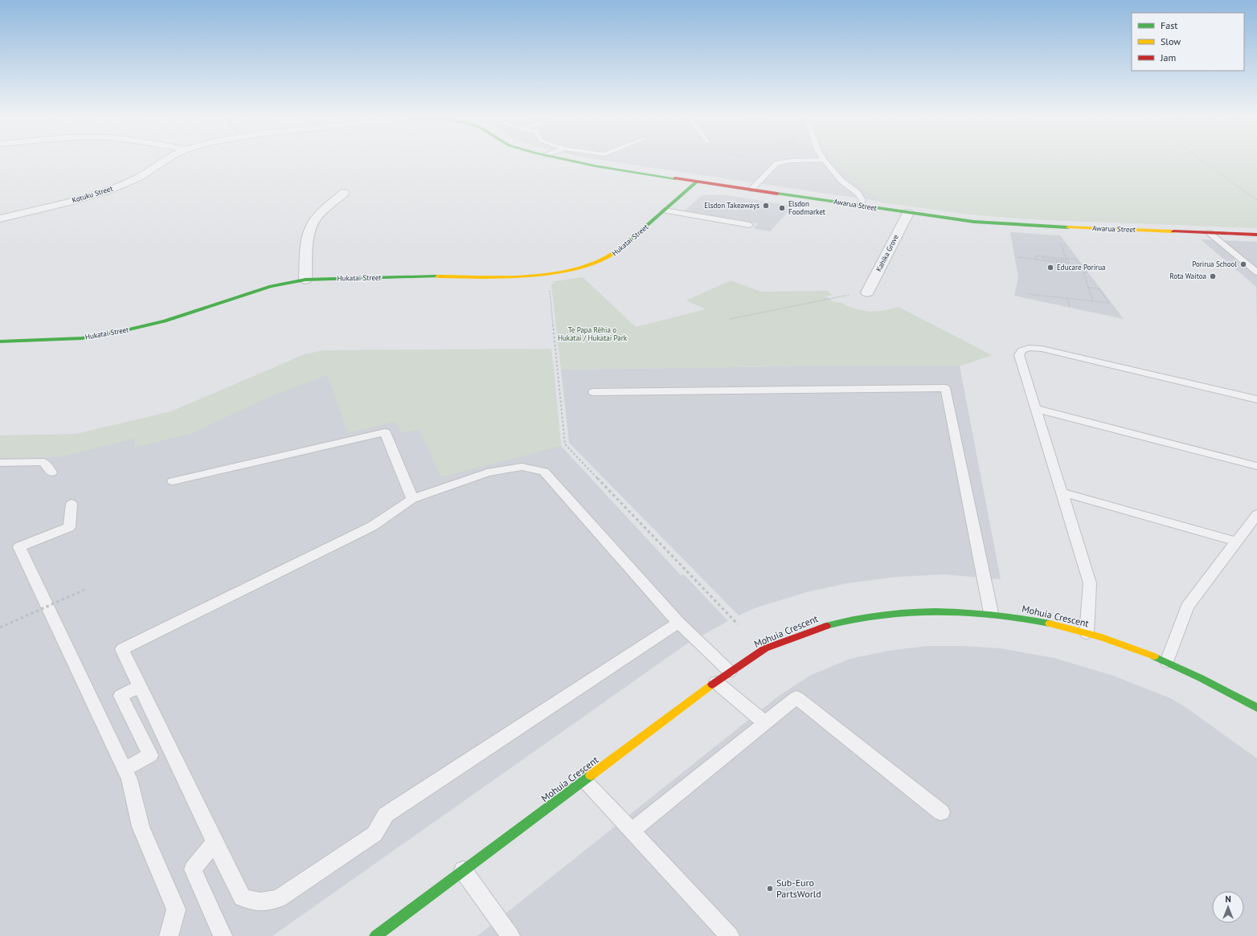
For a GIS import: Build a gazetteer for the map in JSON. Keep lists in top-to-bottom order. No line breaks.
{"streets":{"street":["Kotuku Street","Awarua Street","Hukatai Street","Kahika Grove","Mohuia Crescent"]},"crossings":[["Awarua Street","Hukatai Street"],["Awarua Street","Kahika Grove"]],"parks":["Te Papa Rēhia o Hukatai / Hukatai Park"],"places":["Elsdon Takeaways","Elsdon Foodmarket","Porirua School","Educare Porirua","Rota Waitoa","Sub-Euro PartsWorld"],"legend":["Fast","Slow","Jam"],"north":"top"}
